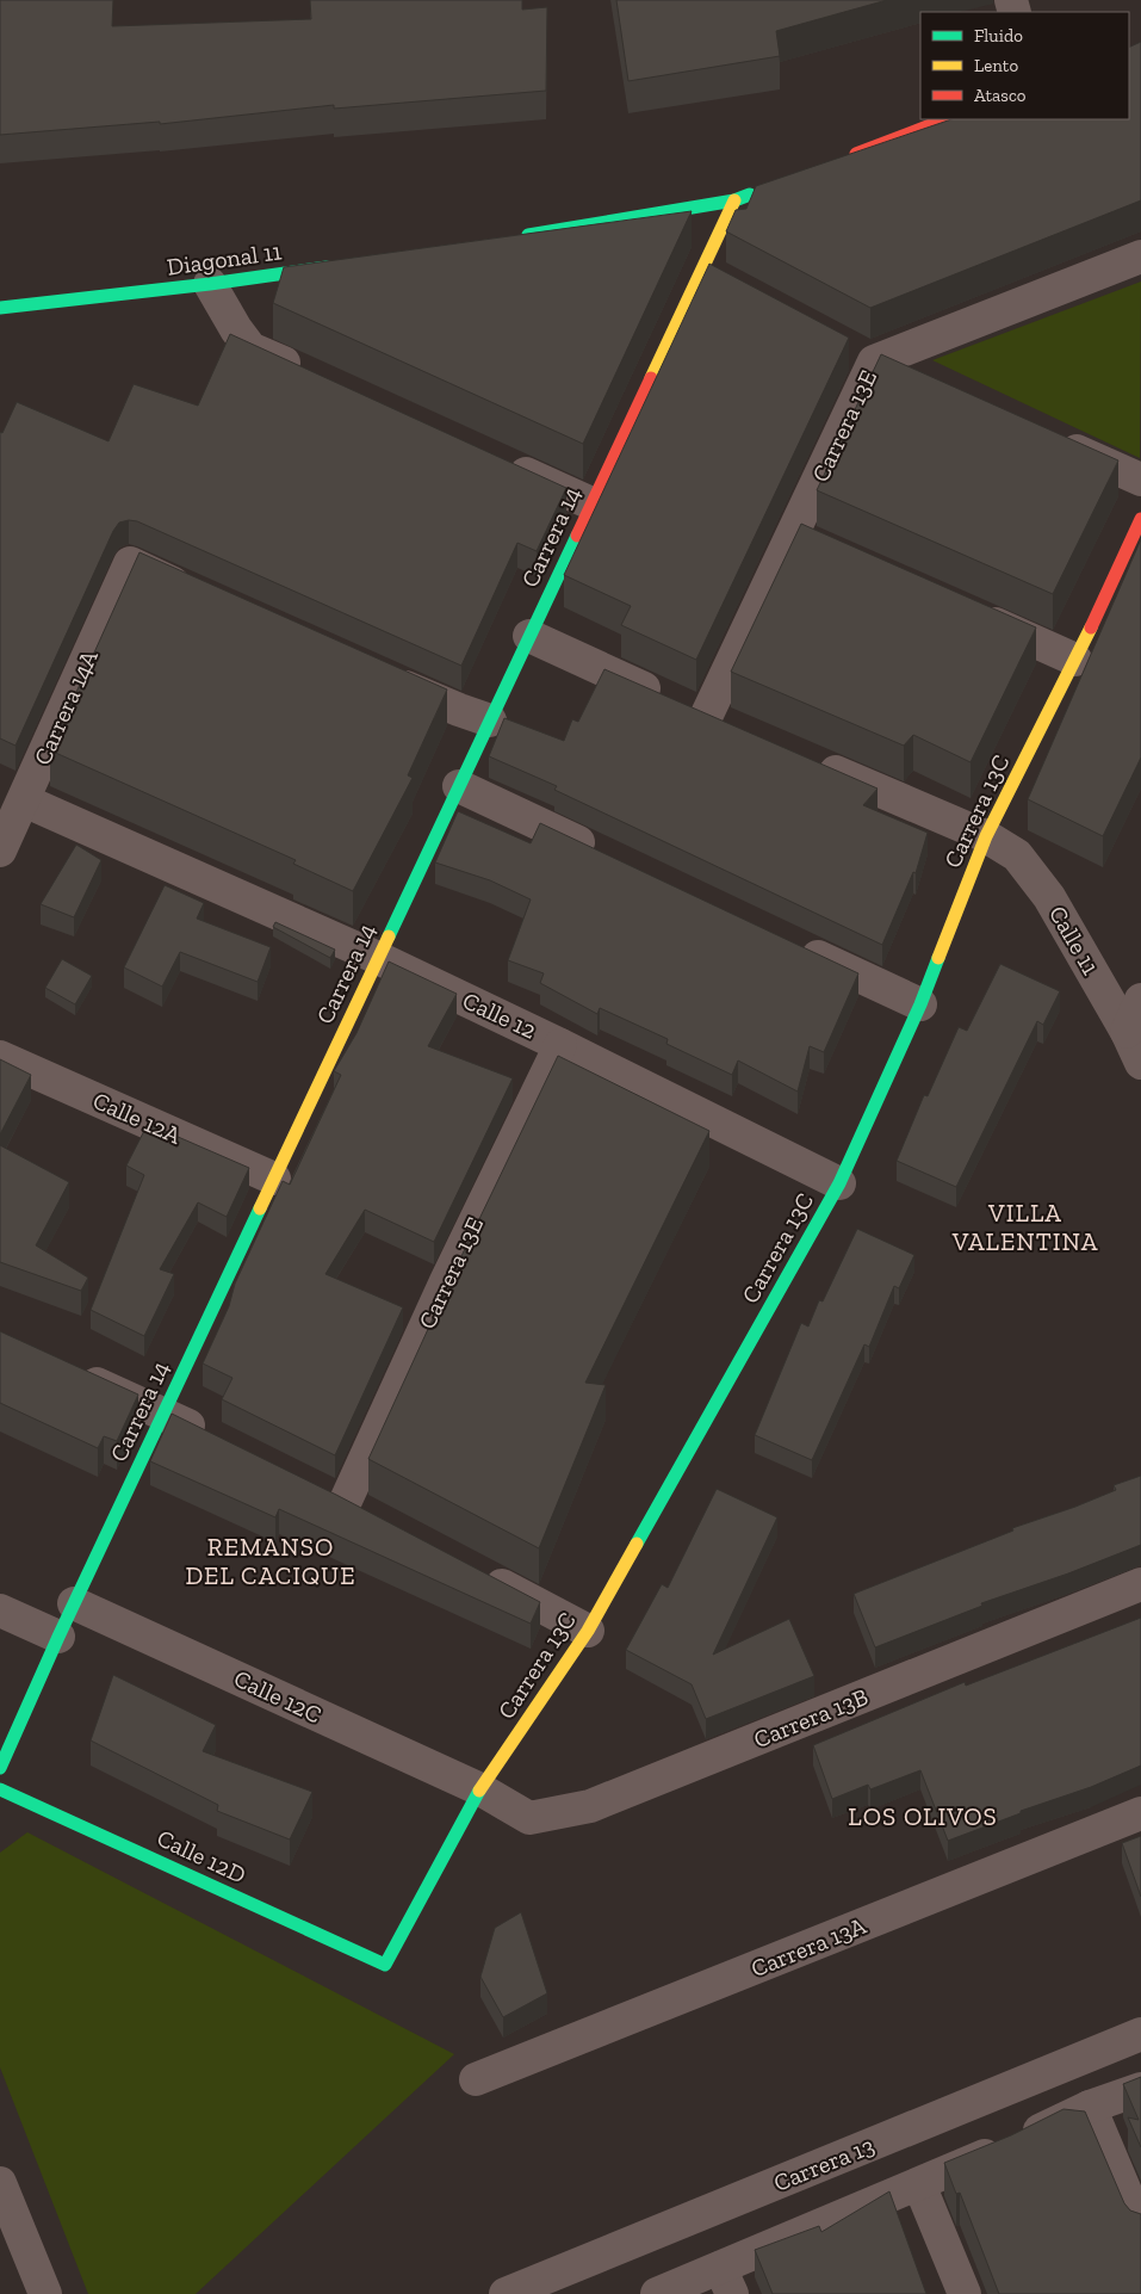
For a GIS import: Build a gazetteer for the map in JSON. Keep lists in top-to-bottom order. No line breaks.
{"streets":{"street":["Diagonal 11","Carrera 13E","Carrera 14","Carrera 14A","Carrera 13C","Calle 11","Calle 12","Calle 12A","Calle 12C","Carrera 13B","Calle 12D","Carrera 13A","Carrera 13"]},"crossings":[["Carrera 13E","Calle 12"],["Carrera 14","Calle 12"],["Carrera 14","Calle 12A"],["Carrera 14","Calle 12C"],["Carrera 14A","Calle 12"],["Carrera 13C","Calle 11"],["Carrera 13C","Calle 12"],["Carrera 13C","Calle 12C"],["Carrera 13C","Carrera 13B"],["Carrera 13C","Calle 12D"],["Calle 12C","Carrera 13B"]],"districts":["VILLA VALENTINA","REMANSO DEL CACIQUE","LOS OLIVOS"],"legend":["Fluido","Lento","Atasco"]}
